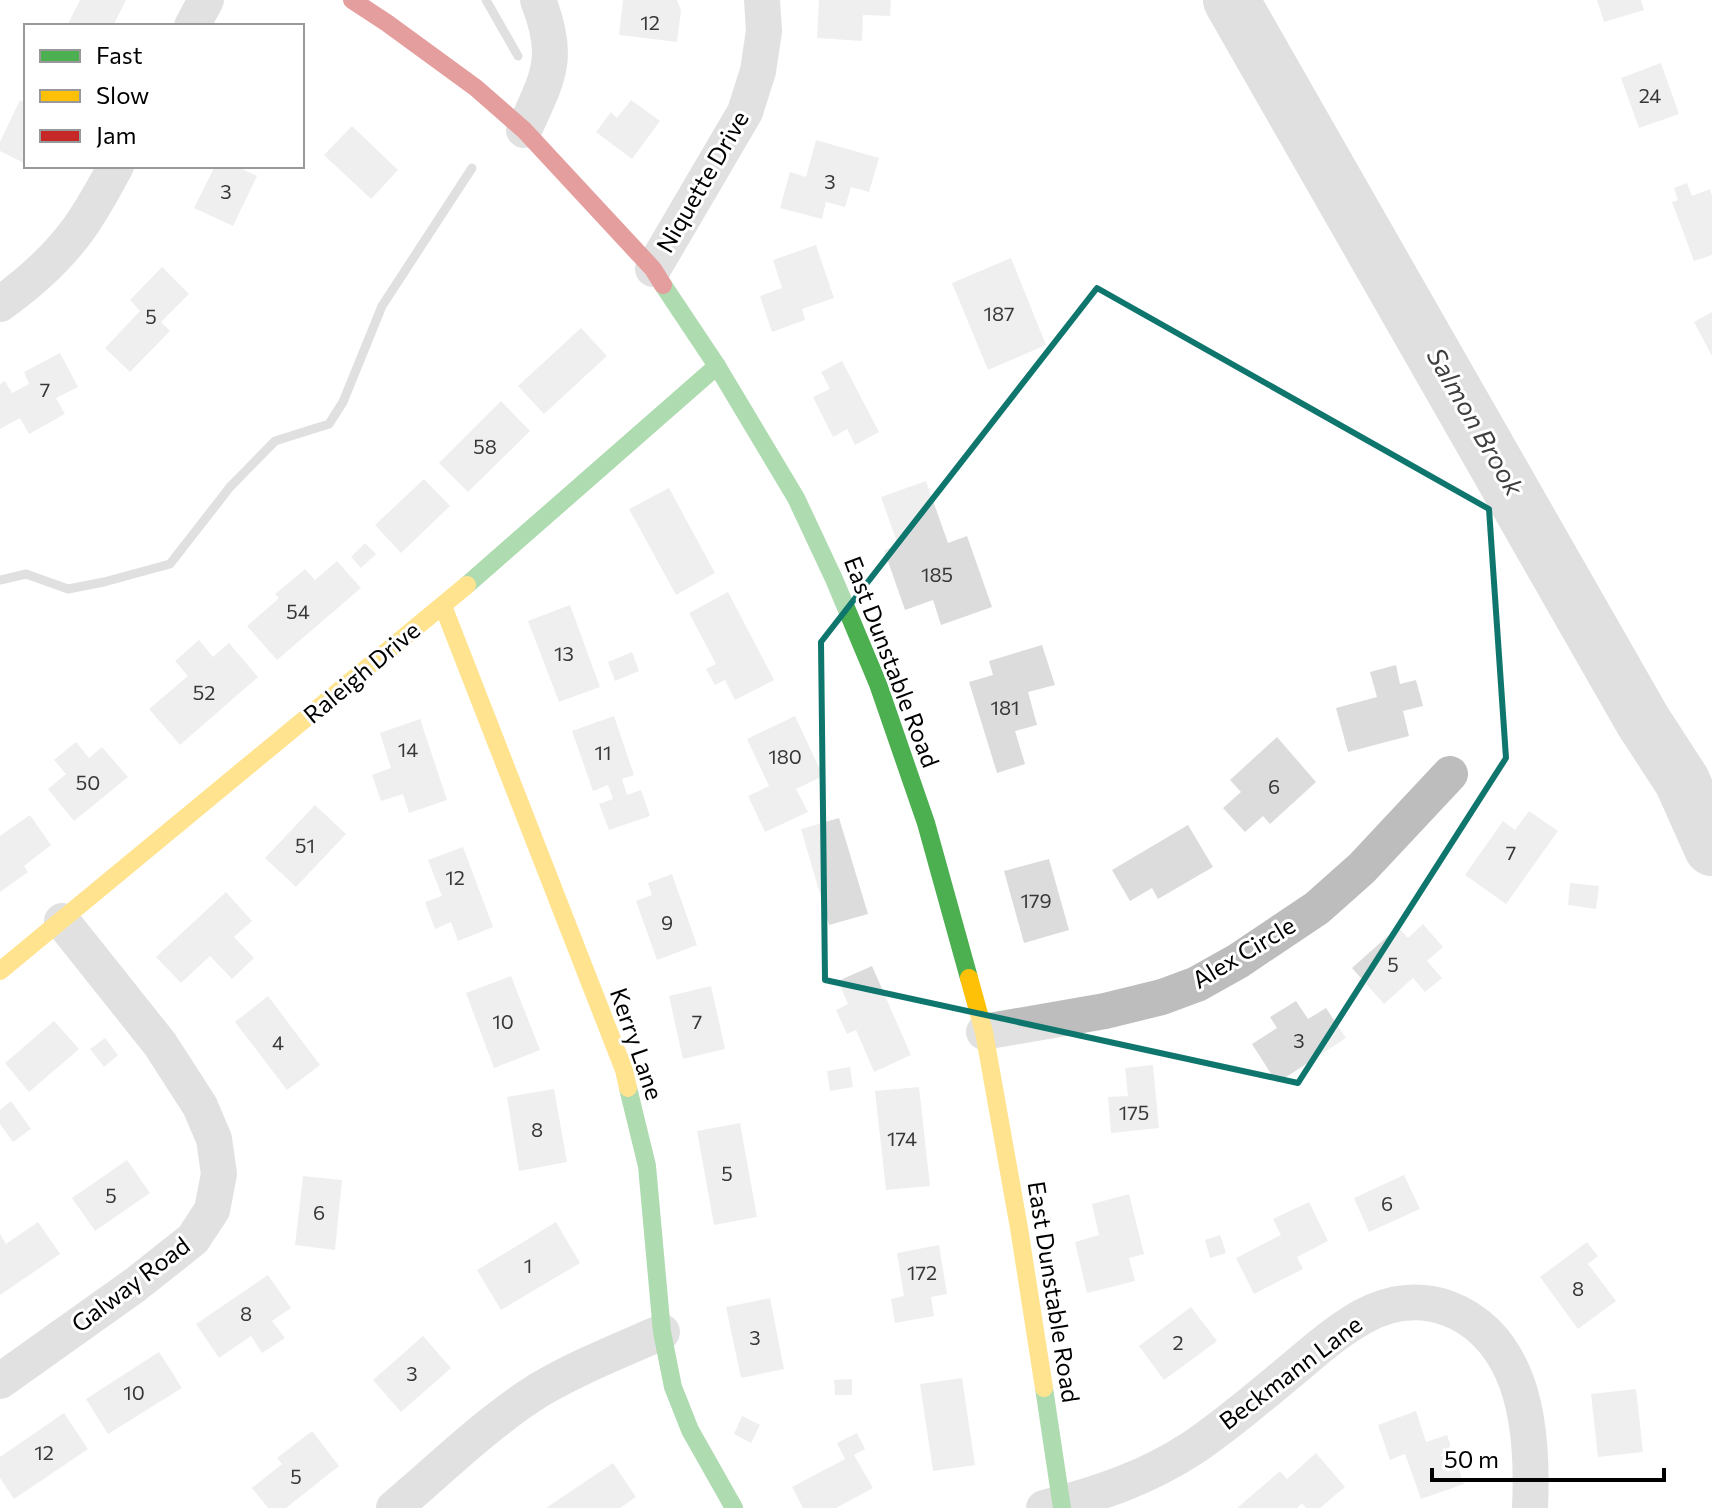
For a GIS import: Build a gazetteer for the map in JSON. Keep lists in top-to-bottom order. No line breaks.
{"streets":{"street":["Niquette Drive","East Dunstable Road","Raleigh Drive","Alex Circle","Kerry Lane","Galway Road","Beckmann Lane"]},"crossings":[["Niquette Drive","East Dunstable Road"],["East Dunstable Road","Raleigh Drive"],["East Dunstable Road","Alex Circle"],["East Dunstable Road","Beckmann Lane"],["Raleigh Drive","Kerry Lane"],["Raleigh Drive","Galway Road"]],"water":["Salmon Brook"],"house_numbers":["12","24","3","3","187","5","7","58","185","54","13","52","181","14","11","180","50","6","51","7","12","179","9","5","10","7","3","4","175","8","174","5","5","6","6","1","172","8","8","3","2","3","10","12","5"],"legend":["Fast","Slow","Jam"],"scale_bar":"50 m"}
